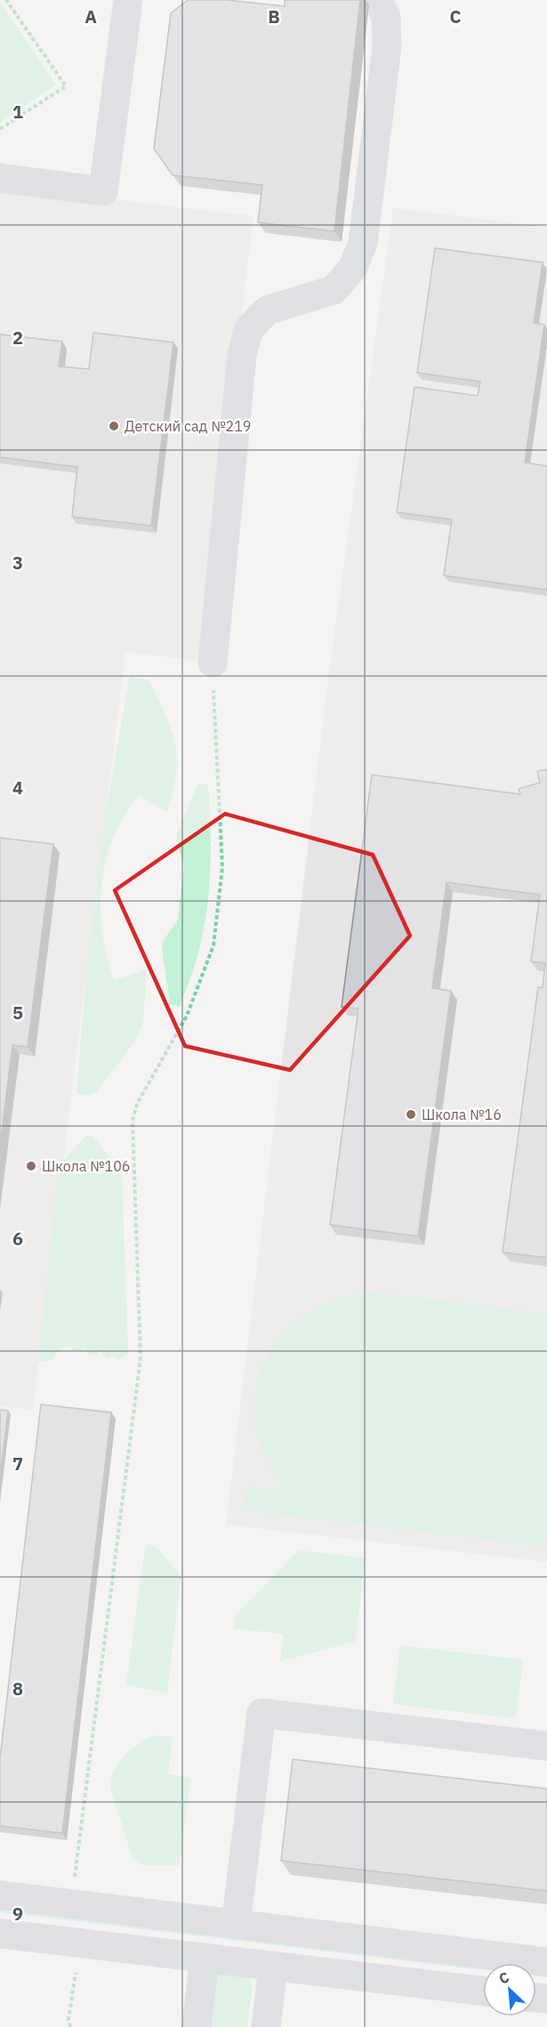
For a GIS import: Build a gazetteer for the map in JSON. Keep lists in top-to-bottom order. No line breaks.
{"places":["Детский сад №219","Школа №16","Школа №106"],"north":"top left","grid":{"columns":["A","B","C"],"rows":["1","2","3","4","5","6","7","8","9"]}}
